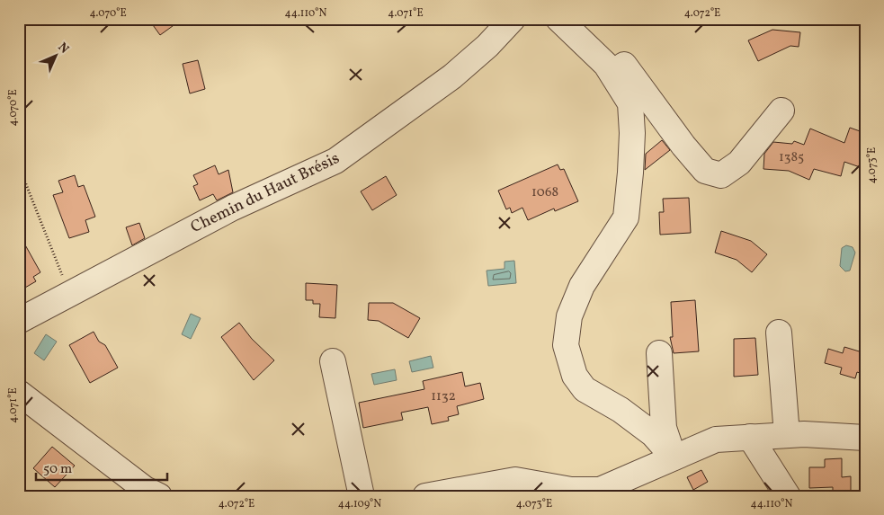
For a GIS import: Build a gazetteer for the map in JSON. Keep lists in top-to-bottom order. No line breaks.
{"streets":{"street":["Chemin du Haut Brésis"]},"house_numbers":["1385","1068","1132"],"scale_bar":"50 m","north":"top right","coordinates":["4.070°E","44.110°N","4.071°E","4.072°E","4.073°E","44.109°N"]}
